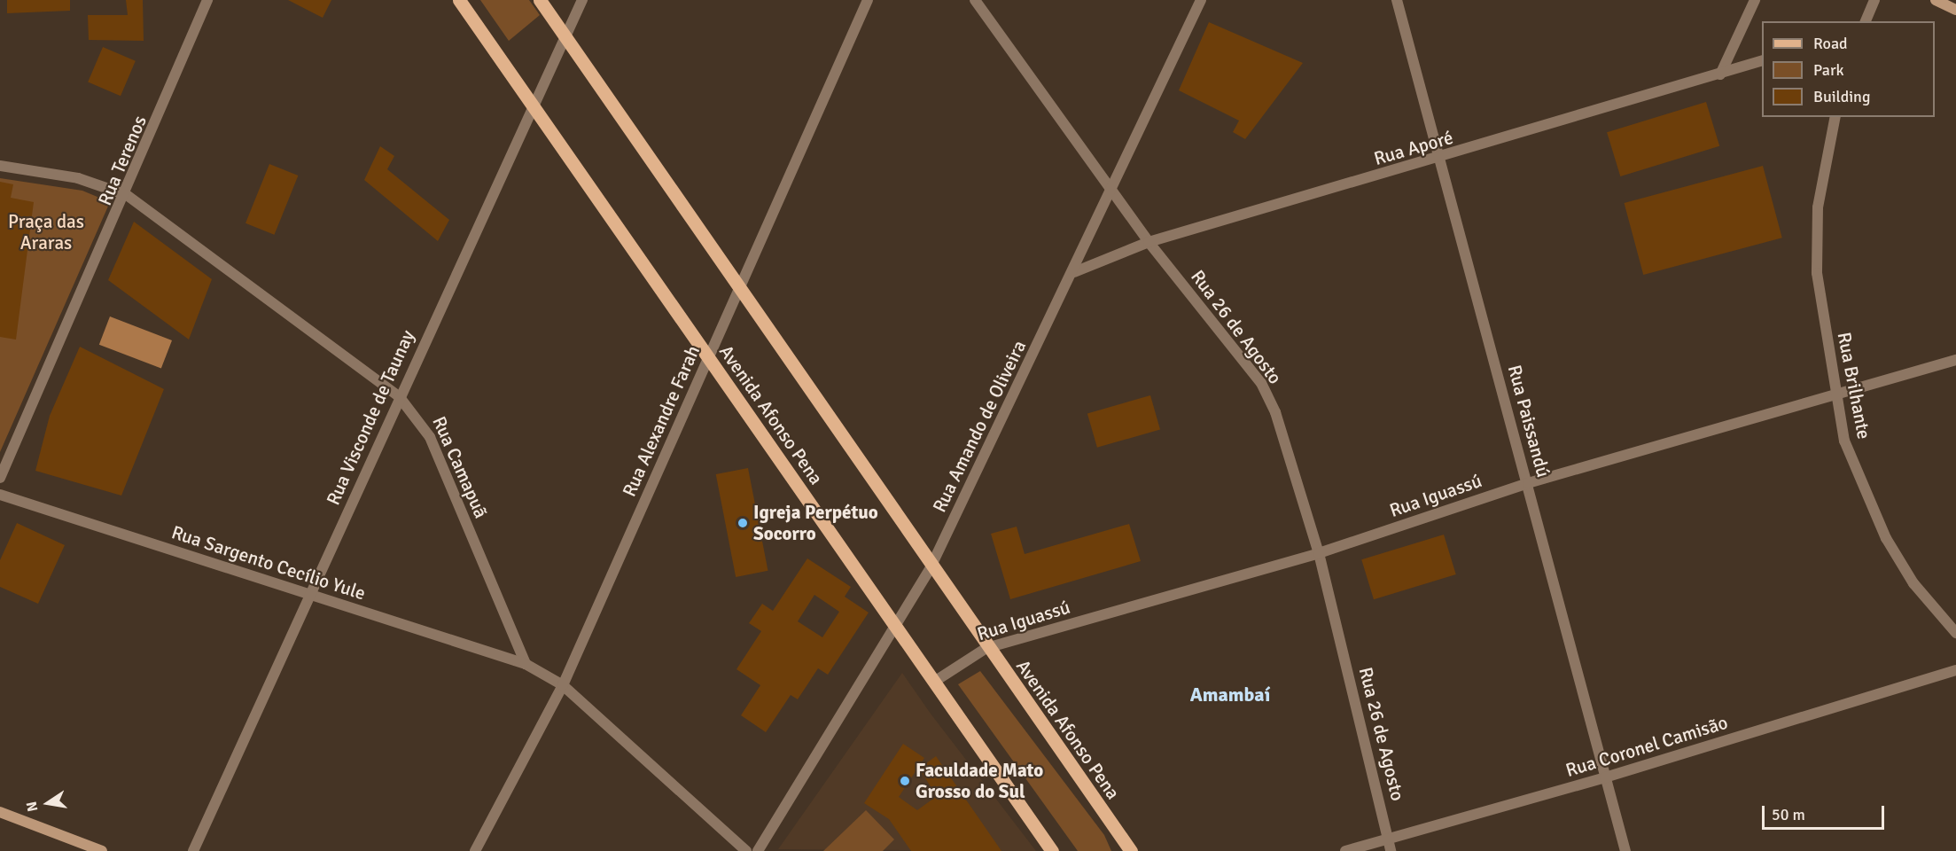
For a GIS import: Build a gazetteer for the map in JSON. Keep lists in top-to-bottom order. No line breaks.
{"streets":{"main road":["Avenida Afonso Pena"],"street":["Rua Aporé","Rua Terenos","Rua 26 de Agosto","Rua Brilhante","Rua Visconde de Taunay","Rua Alexandre Farah","Rua Paissandú","Rua Amando de Oliveira","Rua Camapuã","Rua Iguassú","Rua Sargento Cecílio Yule","Rua Coronel Camisão"]},"crossings":[["Rua Aporé","Rua 26 de Agosto"],["Rua Aporé","Rua Paissandú"],["Rua Aporé","Rua Amando de Oliveira"],["Rua Terenos","Rua Camapuã"],["Rua 26 de Agosto","Rua Amando de Oliveira"],["Rua 26 de Agosto","Rua Iguassú"],["Rua 26 de Agosto","Rua Coronel Camisão"],["Rua Brilhante","Rua Iguassú"],["Avenida Afonso Pena","Rua Visconde de Taunay"],["Avenida Afonso Pena","Rua Alexandre Farah"],["Avenida Afonso Pena","Rua Amando de Oliveira"],["Avenida Afonso Pena","Rua Iguassú"],["Rua Visconde de Taunay","Rua Camapuã"],["Rua Visconde de Taunay","Rua Sargento Cecílio Yule"],["Rua Paissandú","Rua Iguassú"],["Rua Paissandú","Rua Coronel Camisão"],["Rua Camapuã","Rua Sargento Cecílio Yule"]],"districts":["Amambaí"],"parks":["Praça das Araras"],"places":["Igreja Perpétuo Socorro","Faculdade Mato Grosso do Sul"],"legend":["Road","Park","Building"],"scale_bar":"50 m","north":"left"}
